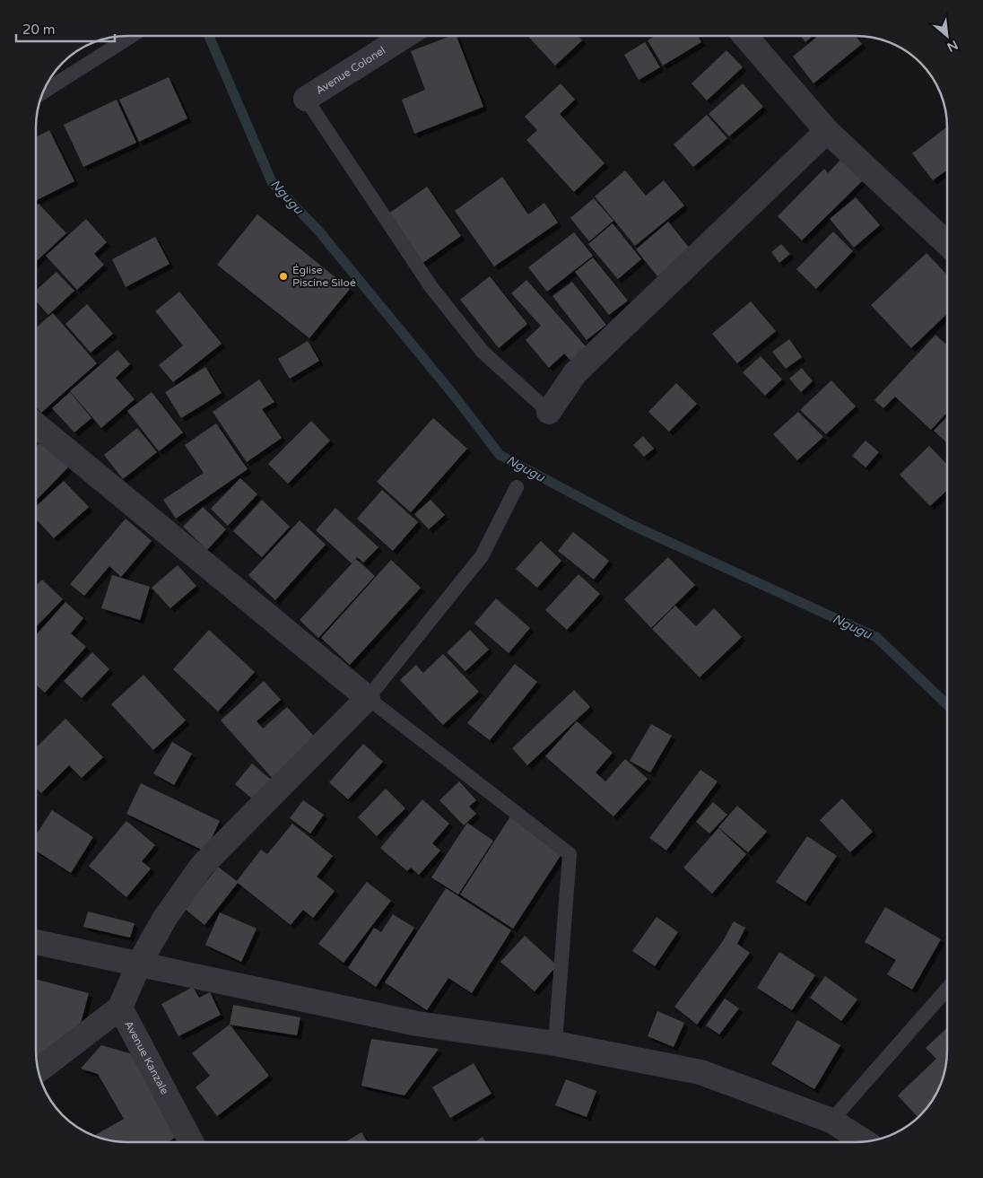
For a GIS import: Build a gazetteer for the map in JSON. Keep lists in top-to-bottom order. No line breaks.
{"streets":{"street":["Avenue Colonel","Avenue Kanzale"]},"water":["Ngugu"],"places":["Église Piscine Siloé"],"scale_bar":"20 m","north":"bottom right"}
